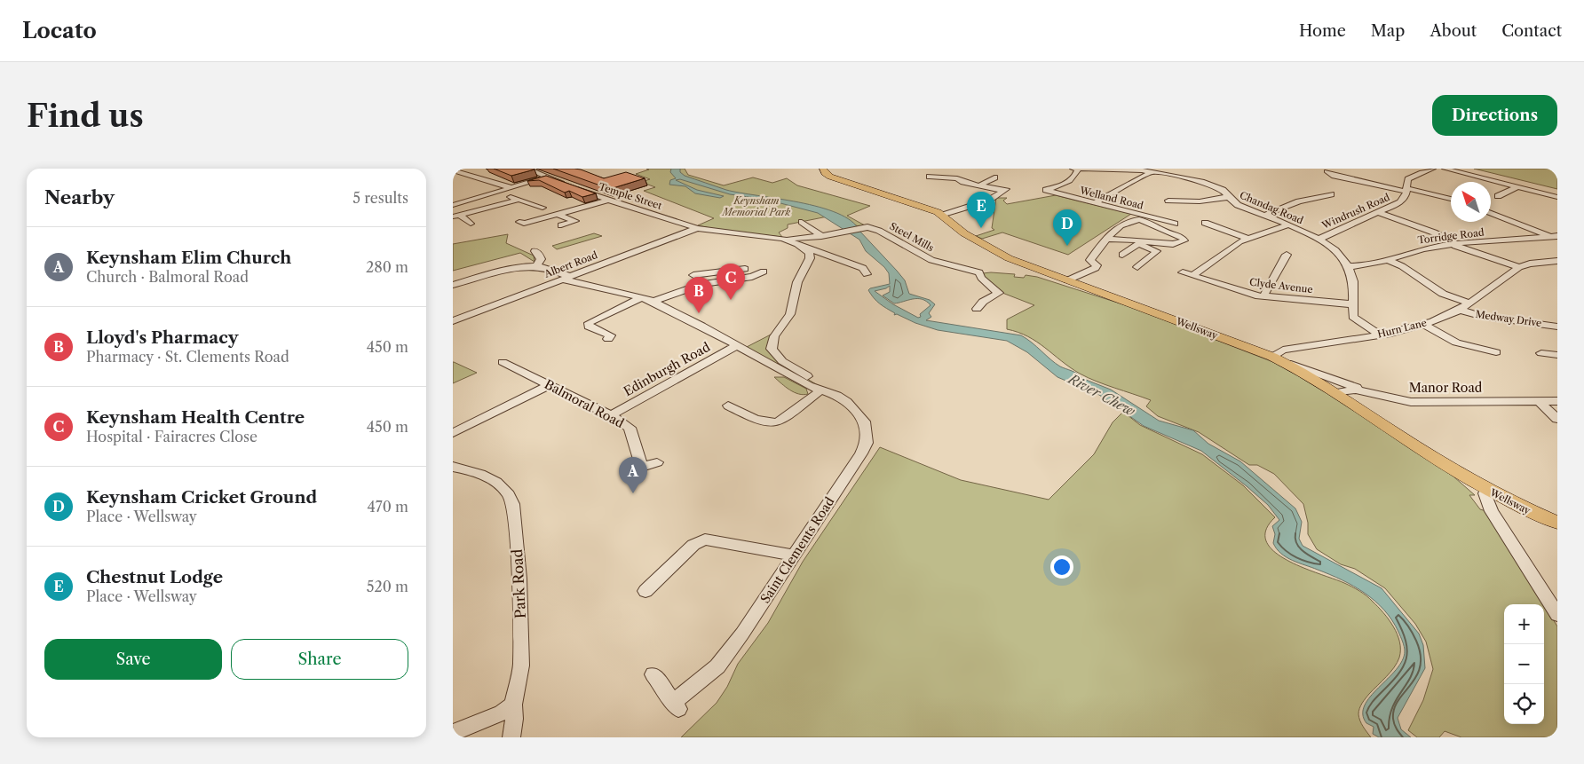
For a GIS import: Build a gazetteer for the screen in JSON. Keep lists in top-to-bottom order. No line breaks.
{"streets":{"main road":["Wellsway"],"street":["Temple Street","Welland Road","Chandag Road","Windrush Road","Torridge Road","Steel Mills","Albert Road","Clyde Avenue","Medway Drive","Hurn Lane","Edinburgh Road","Manor Road","Balmoral Road","Saint Clements Road","Park Road"]},"crossings":[["Temple Street","Steel Mills"],["Temple Street","Albert Road"],["Welland Road","Chandag Road"],["Chandag Road","Windrush Road"],["Chandag Road","Torridge Road"],["Chandag Road","Clyde Avenue"],["Chandag Road","Hurn Lane"],["Steel Mills","Saint Clements Road"],["Albert Road","Saint Clements Road"],["Medway Drive","Hurn Lane"],["Wellsway","Hurn Lane"],["Wellsway","Manor Road"],["Edinburgh Road","Balmoral Road"],["Edinburgh Road","Saint Clements Road"]],"water":["River Chew"],"parks":["Keynsham Memorial Park"],"north":"top left","page":{"header":"Locato","nav":["Home","Map","About","Contact"],"buttons":["Directions",["Save","Share"]],"title":"Find us","heading":["Nearby","5 results"],"pins":["E","D","C","B","A"],"list":[{"mark":"A","name":"Keynsham Elim Church","note":"Church · Balmoral Road","value":"280 m"},{"mark":"B","name":"Lloyd's Pharmacy","note":"Pharmacy · St. Clements Road","value":"450 m"},{"mark":"C","name":"Keynsham Health Centre","note":"Hospital · Fairacres Close","value":"450 m"},{"mark":"D","name":"Keynsham Cricket Ground","note":"Place · Wellsway","value":"470 m"},{"mark":"E","name":"Chestnut Lodge","note":"Place · Wellsway","value":"520 m"}],"map_buttons":["+","−"]}}
